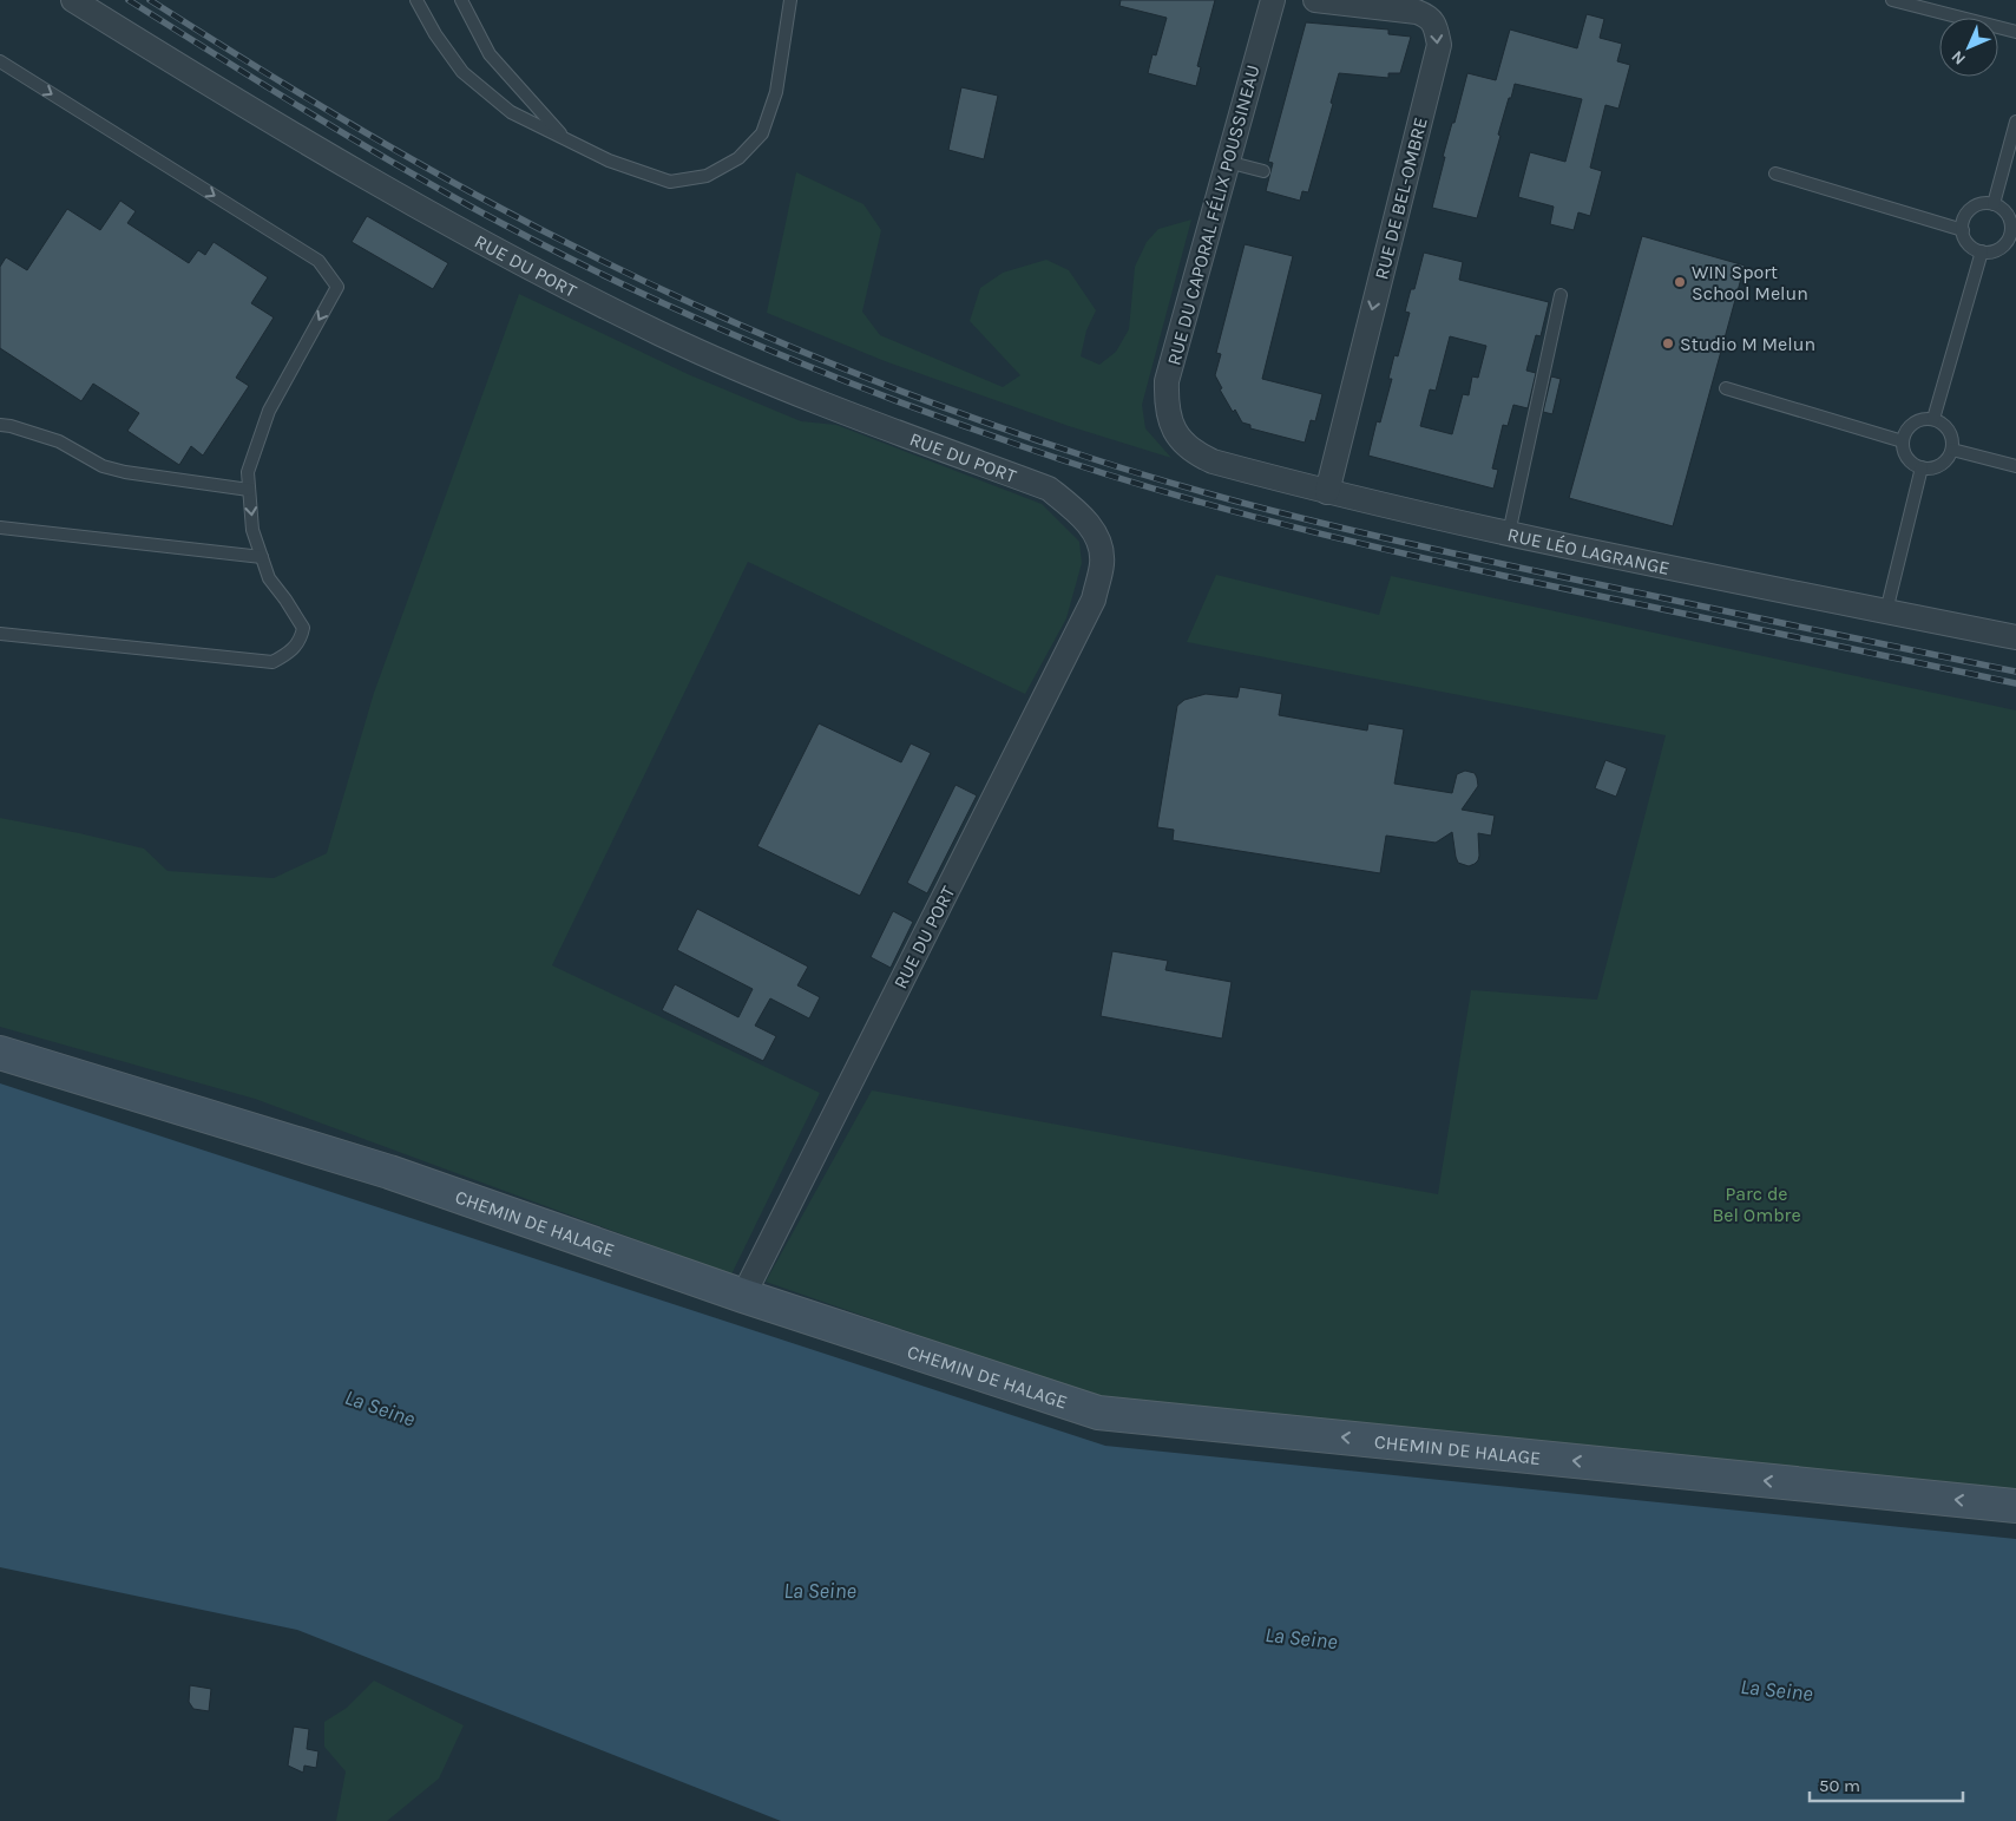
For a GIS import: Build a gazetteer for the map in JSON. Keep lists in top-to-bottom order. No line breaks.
{"streets":{"street":["RUE DE BEL-OMBRE","RUE DU CAPORAL FÉLIX POUSSINEAU","RUE DU PORT","RUE LÉO LAGRANGE","CHEMIN DE HALAGE"]},"crossings":[["RUE DE BEL-OMBRE","RUE LÉO LAGRANGE"],["RUE DU CAPORAL FÉLIX POUSSINEAU","RUE LÉO LAGRANGE"],["RUE DU PORT","CHEMIN DE HALAGE"]],"one_way":["RUE DE BEL-OMBRE","CHEMIN DE HALAGE"],"water":["La Seine"],"parks":["Parc de Bel Ombre"],"places":["WIN Sport School Melun","Studio M Melun"],"scale_bar":"50 m","north":"bottom left"}
